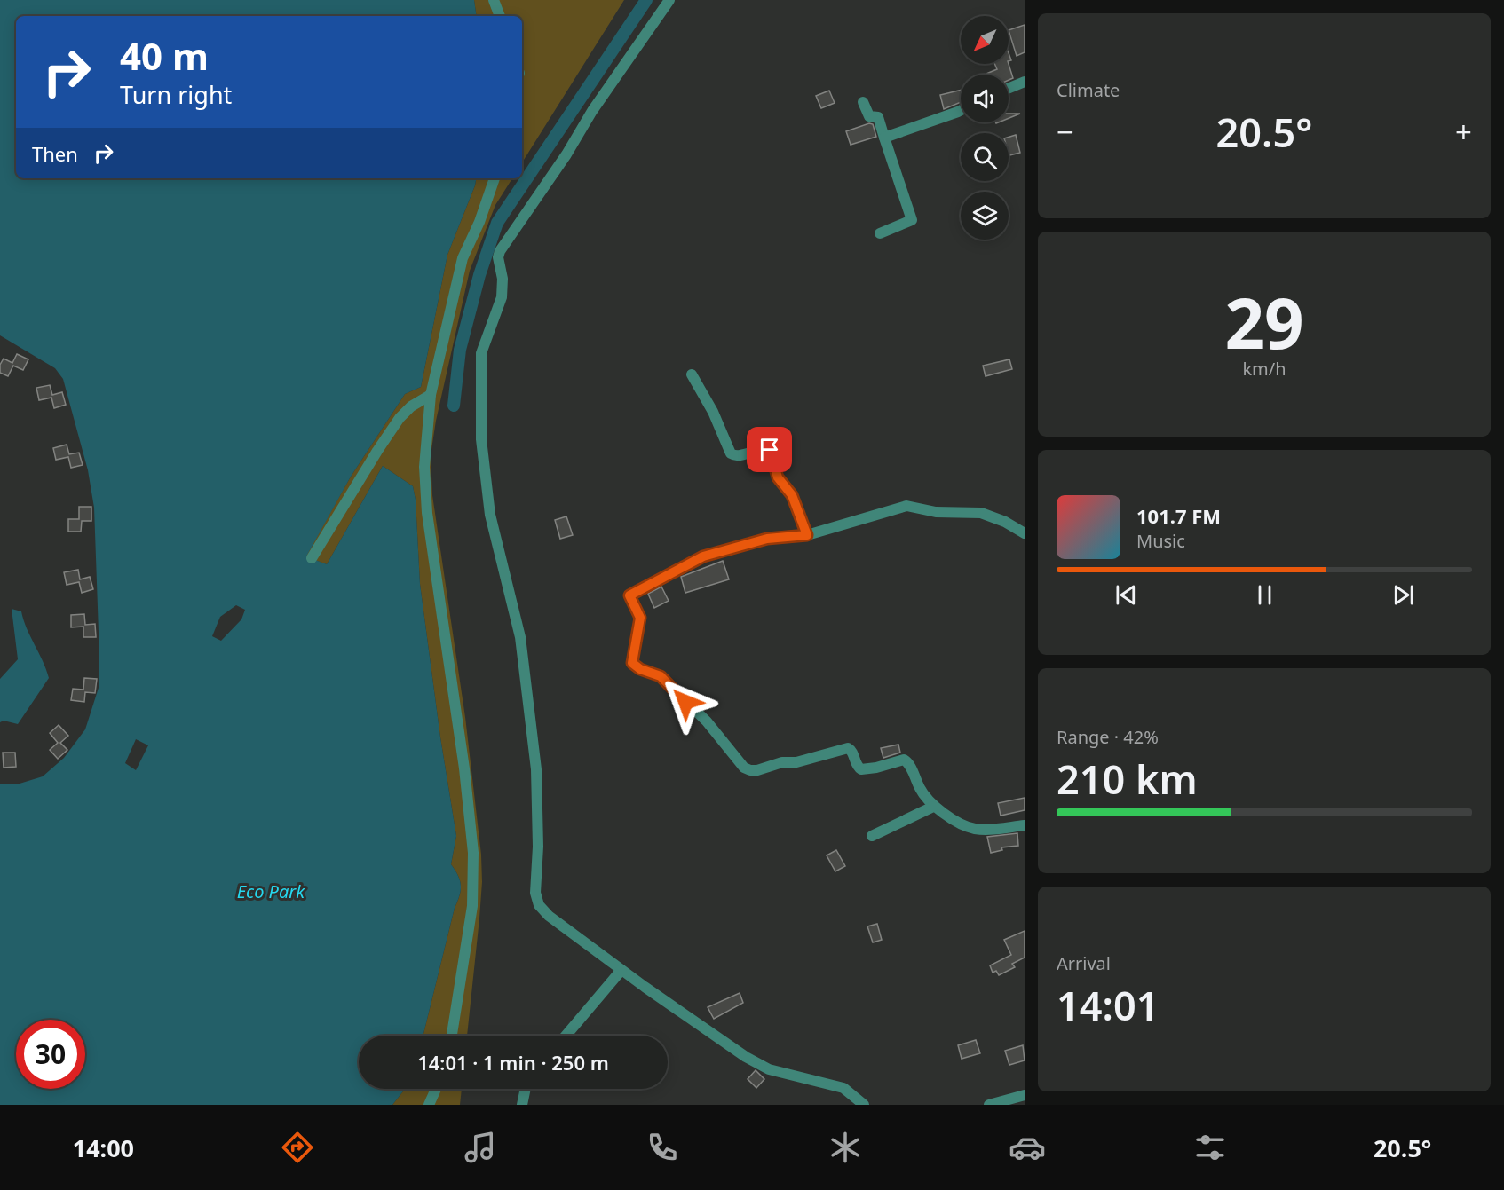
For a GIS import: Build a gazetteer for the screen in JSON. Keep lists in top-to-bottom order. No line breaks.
{"water":["Eco Park"],"north":"bottom left","page":{"tile":["Climate",["29","km/h"],["Range · 42%","210 km"],["Arrival","14:01"]],"turn":["40 m","Turn right"],"heat":["−","20.5°","+"],"then":"Then","song":["101.7 FM","Music"],"limit":"30","trip":"14:01 · 1 min · 250 m","tabs":["14:00","20.5°"]}}
